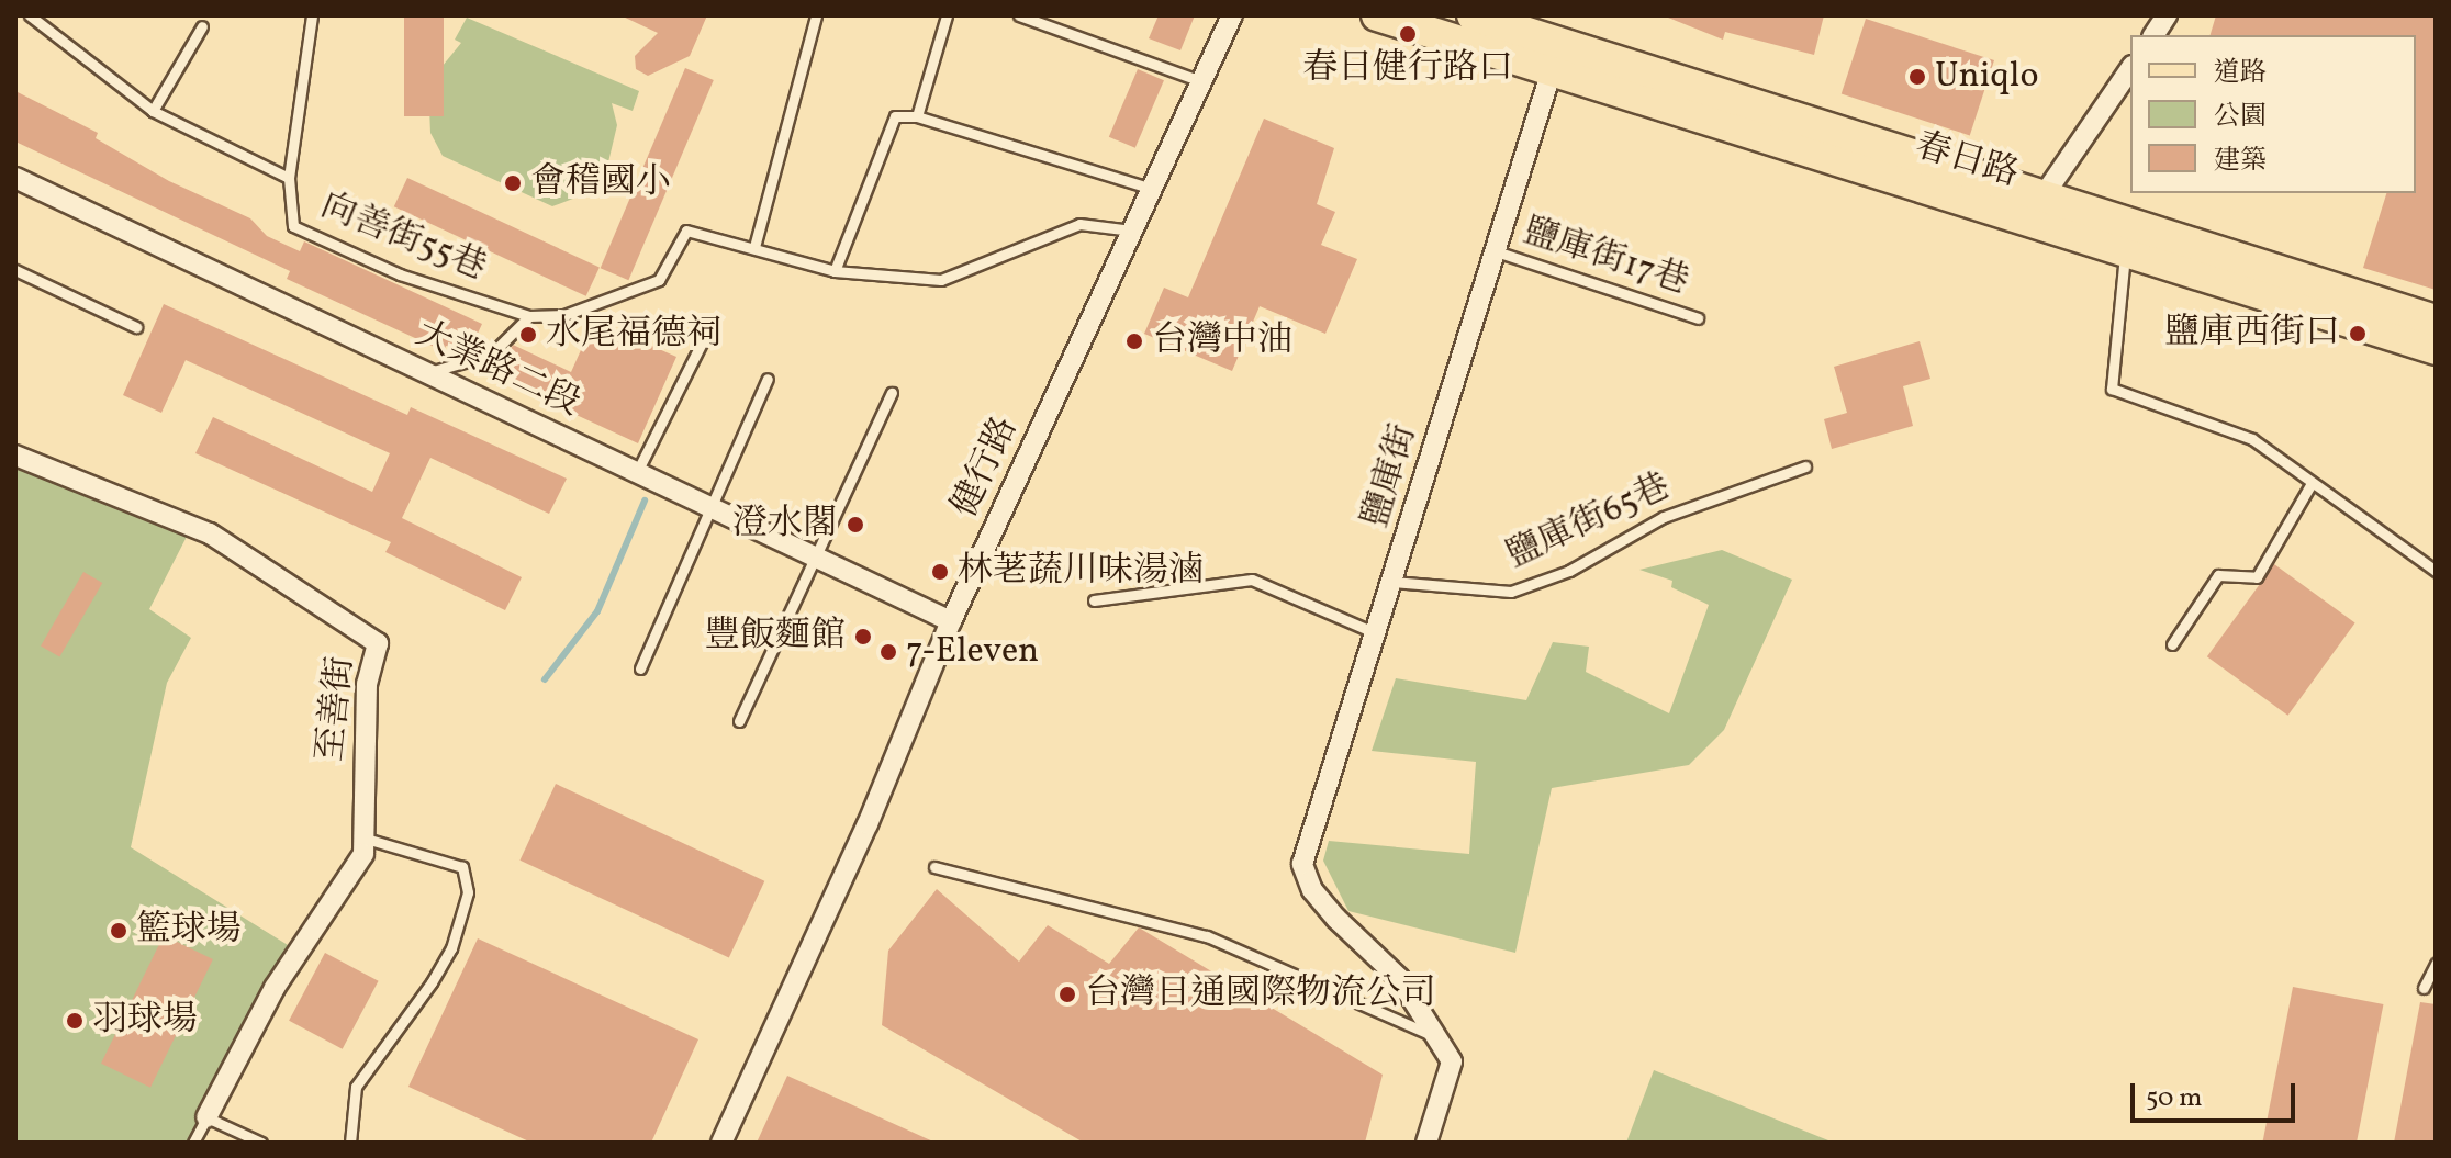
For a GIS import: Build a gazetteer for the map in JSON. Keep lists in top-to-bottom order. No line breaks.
{"streets":{"main road":["春日路"],"street":["大業路二段","健行路","鹽庫街","至善街"],"lane":["向善街55巷","鹽庫街17巷","鹽庫街65巷"]},"crossings":[["春日路","鹽庫街"],["鹽庫街17巷","鹽庫街"],["大業路二段","健行路"],["鹽庫街","鹽庫街65巷"]],"places":["春日健行路口","Uniqlo","會稽國小","鹽庫西街口","水尾福德祠","台灣中油","澄水閣","林荖蔬川味湯滷","豐飯麵館","7-Eleven","籃球場","台灣日通國際物流公司","羽球場"],"legend":["道路","公園","建築"],"scale_bar":"50 m"}
